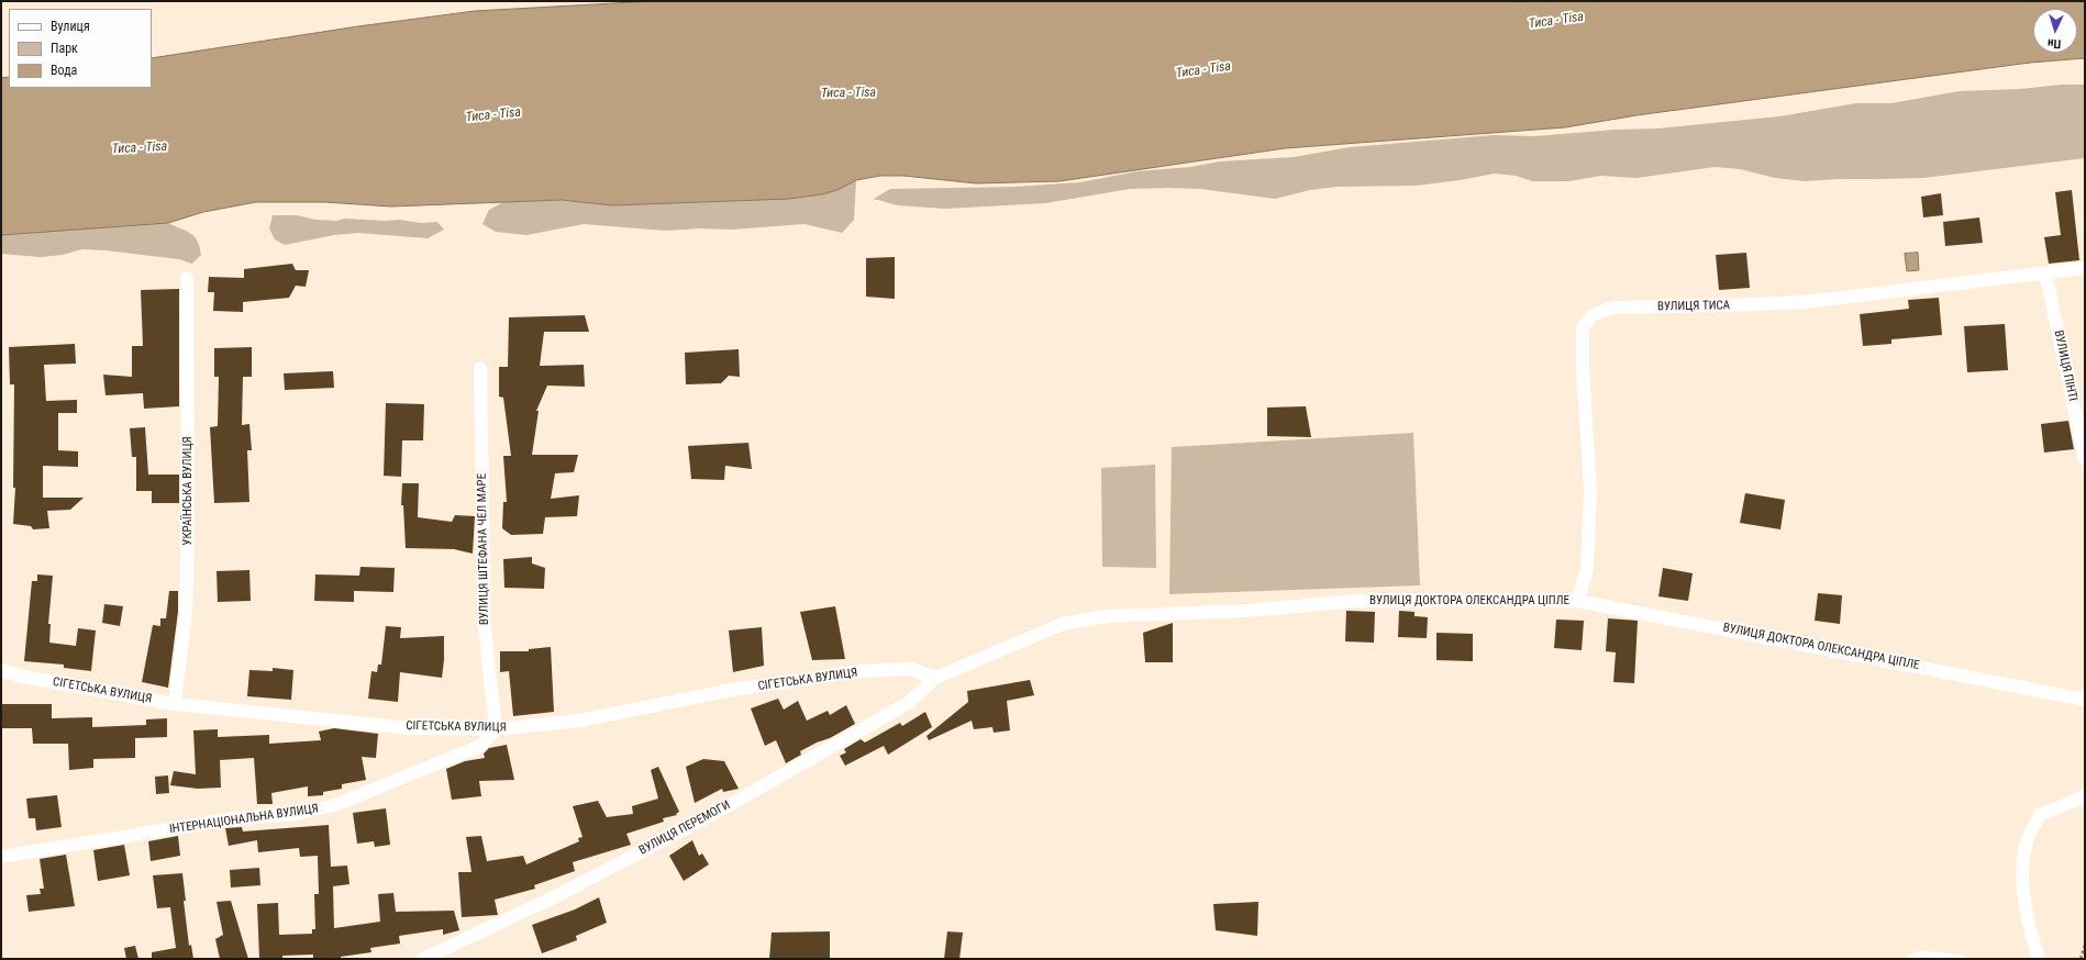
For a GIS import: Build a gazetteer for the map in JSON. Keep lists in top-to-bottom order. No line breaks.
{"streets":{"street":["ВУЛИЦЯ ТИСА","ВУЛИЦЯ ПІНТІ","УКРАЇНСЬКА ВУЛИЦЯ","ВУЛИЦЯ ШТЕФАНА ЧЕЛ МАРЕ","ВУЛИЦЯ ДОКТОРА ОЛЕКСАНДРА ЦІПЛЕ","СІГЕТСЬКА ВУЛИЦЯ","ІНТЕРНАЦІОНАЛЬНА ВУЛИЦЯ","ВУЛИЦЯ ПЕРЕМОГИ"]},"crossings":[["ВУЛИЦЯ ТИСА","ВУЛИЦЯ ПІНТІ"],["ВУЛИЦЯ ТИСА","ВУЛИЦЯ ДОКТОРА ОЛЕКСАНДРА ЦІПЛЕ"],["УКРАЇНСЬКА ВУЛИЦЯ","СІГЕТСЬКА ВУЛИЦЯ"],["ВУЛИЦЯ ШТЕФАНА ЧЕЛ МАРЕ","СІГЕТСЬКА ВУЛИЦЯ"],["ВУЛИЦЯ ШТЕФАНА ЧЕЛ МАРЕ","ІНТЕРНАЦІОНАЛЬНА ВУЛИЦЯ"],["ВУЛИЦЯ ДОКТОРА ОЛЕКСАНДРА ЦІПЛЕ","СІГЕТСЬКА ВУЛИЦЯ"],["ВУЛИЦЯ ДОКТОРА ОЛЕКСАНДРА ЦІПЛЕ","ВУЛИЦЯ ПЕРЕМОГИ"],["СІГЕТСЬКА ВУЛИЦЯ","ІНТЕРНАЦІОНАЛЬНА ВУЛИЦЯ"],["СІГЕТСЬКА ВУЛИЦЯ","ВУЛИЦЯ ПЕРЕМОГИ"]],"water":["Тиса - Tisa"],"legend":["Вулиця","Парк","Вода"],"north":"bottom"}
